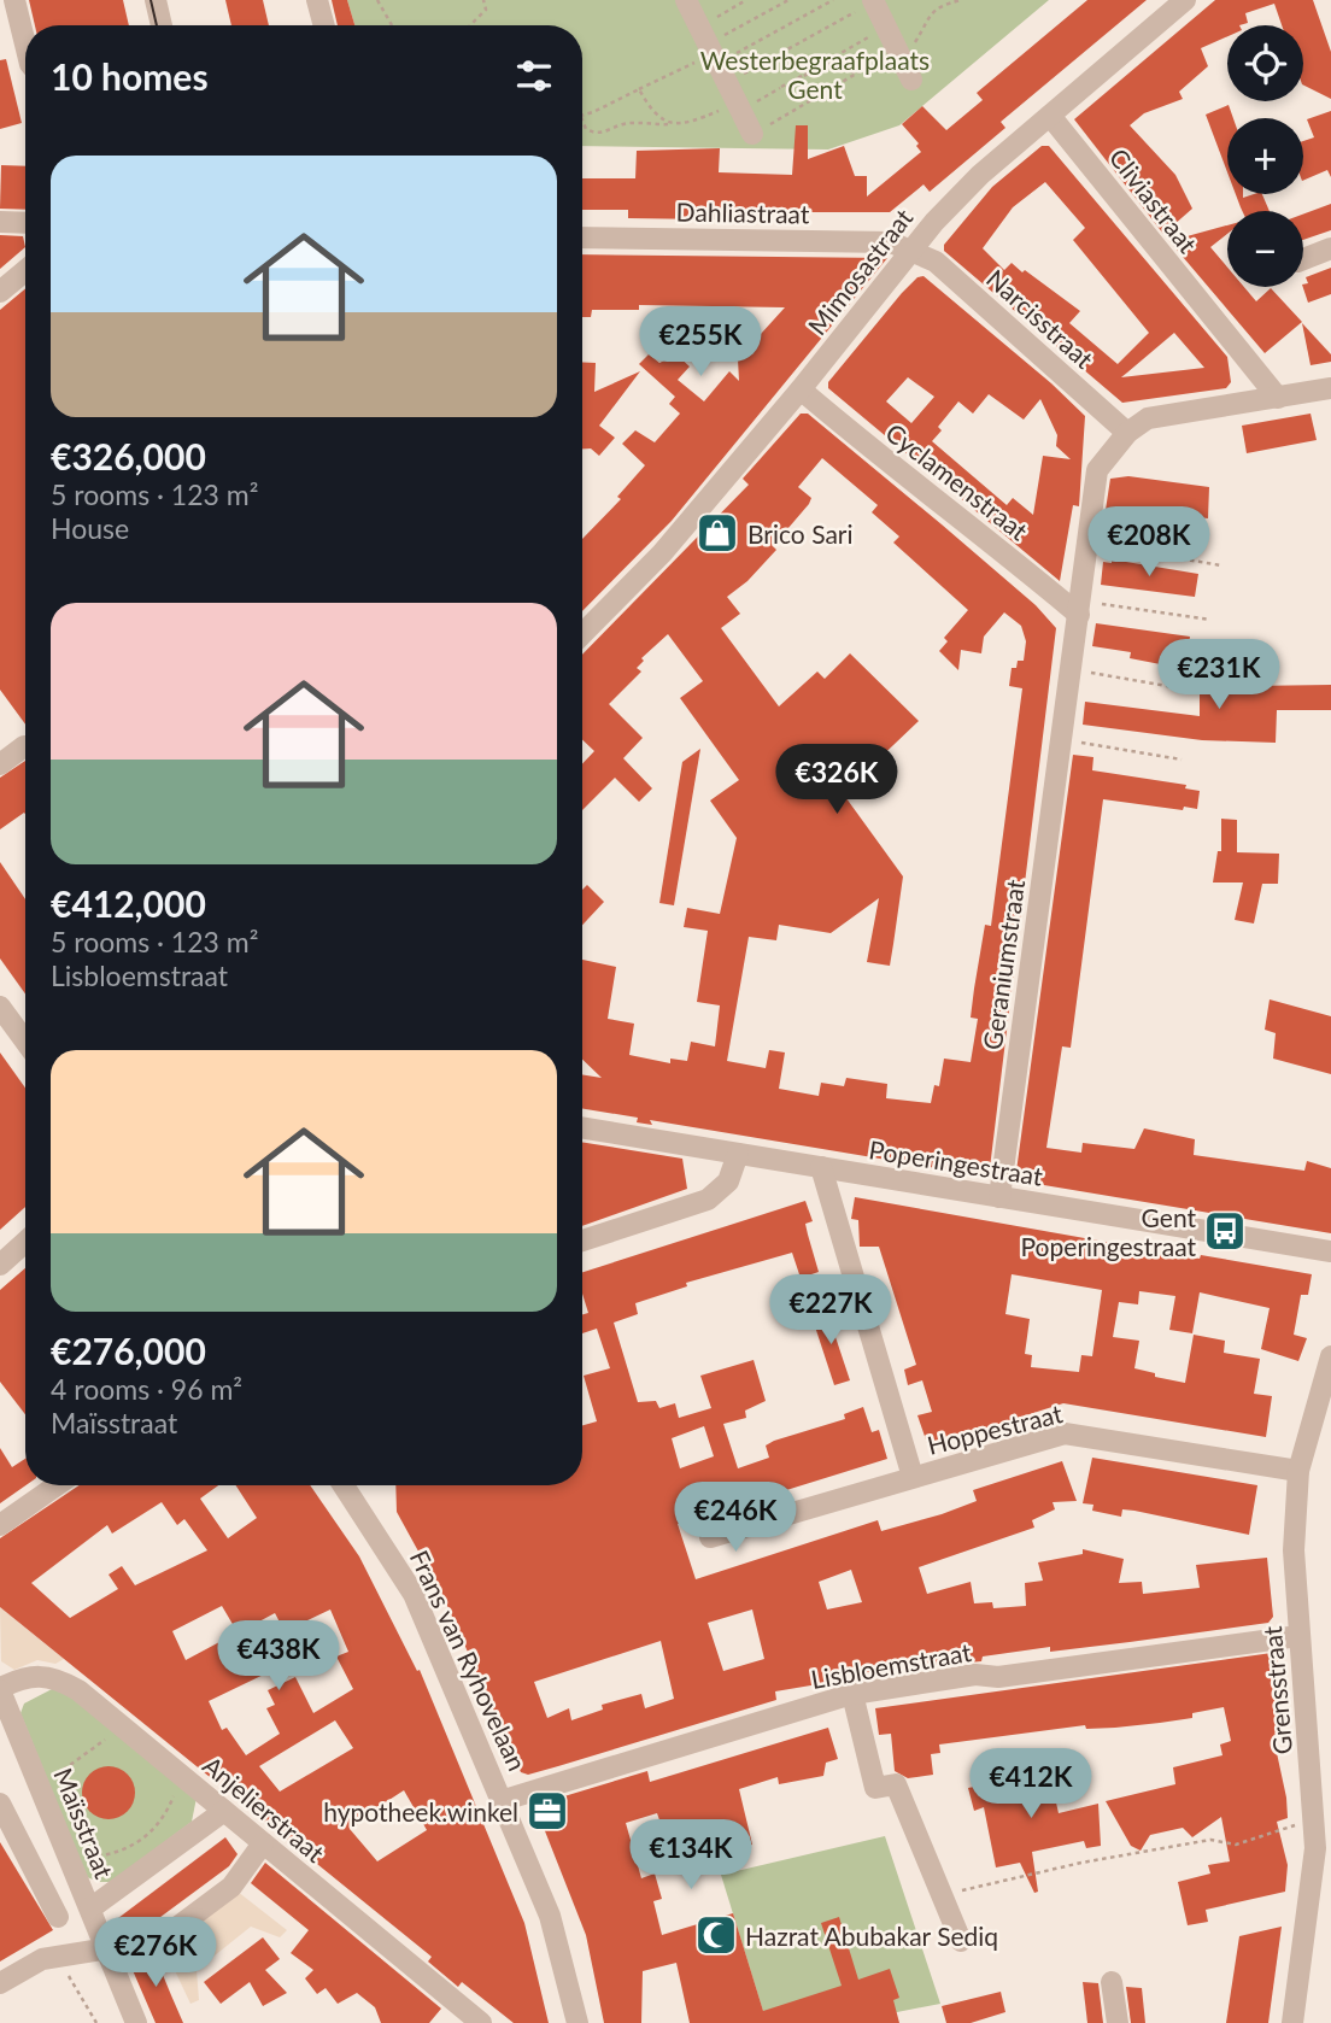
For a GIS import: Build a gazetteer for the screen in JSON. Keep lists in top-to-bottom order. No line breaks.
{"streets":{"street":["Cliviastraat","Dahliastraat","Mimosastraat","Narcisstraat","Cyclamenstraat","Geraniumstraat","Poperingestraat","Hoppestraat","Frans van Ryhovelaan","Lisbloemstraat","Grensstraat","Anjelierstraat","Maïsstraat"]},"crossings":[["Cliviastraat","Mimosastraat"],["Cliviastraat","Geraniumstraat"],["Dahliastraat","Mimosastraat"],["Dahliastraat","Narcisstraat"],["Mimosastraat","Narcisstraat"],["Mimosastraat","Cyclamenstraat"],["Narcisstraat","Geraniumstraat"],["Cyclamenstraat","Geraniumstraat"],["Geraniumstraat","Poperingestraat"],["Hoppestraat","Grensstraat"],["Frans van Ryhovelaan","Lisbloemstraat"],["Lisbloemstraat","Grensstraat"],["Anjelierstraat","Maïsstraat"]],"parks":["Westerbegraafplaats Gent"],"places":{"shop":["Brico Sari"],"bus stop":["Gent Poperingestraat"],"office":["hypotheek.winkel"],"mosque":["Hazrat Abubakar Sediq"]},"page":{"map_buttons":["+","−"],"heading":"10 homes","list":[{"name":"€326,000","note":"5 rooms · 123 m² · House"},{"name":"€412,000","note":"5 rooms · 123 m² · Lisbloemstraat"},{"name":"€276,000","note":"4 rooms · 96 m² · Maïsstraat"}],"price":["€255K","€208K","€231K","€326K","€227K","€246K","€438K","€412K","€134K","€276K"]}}
